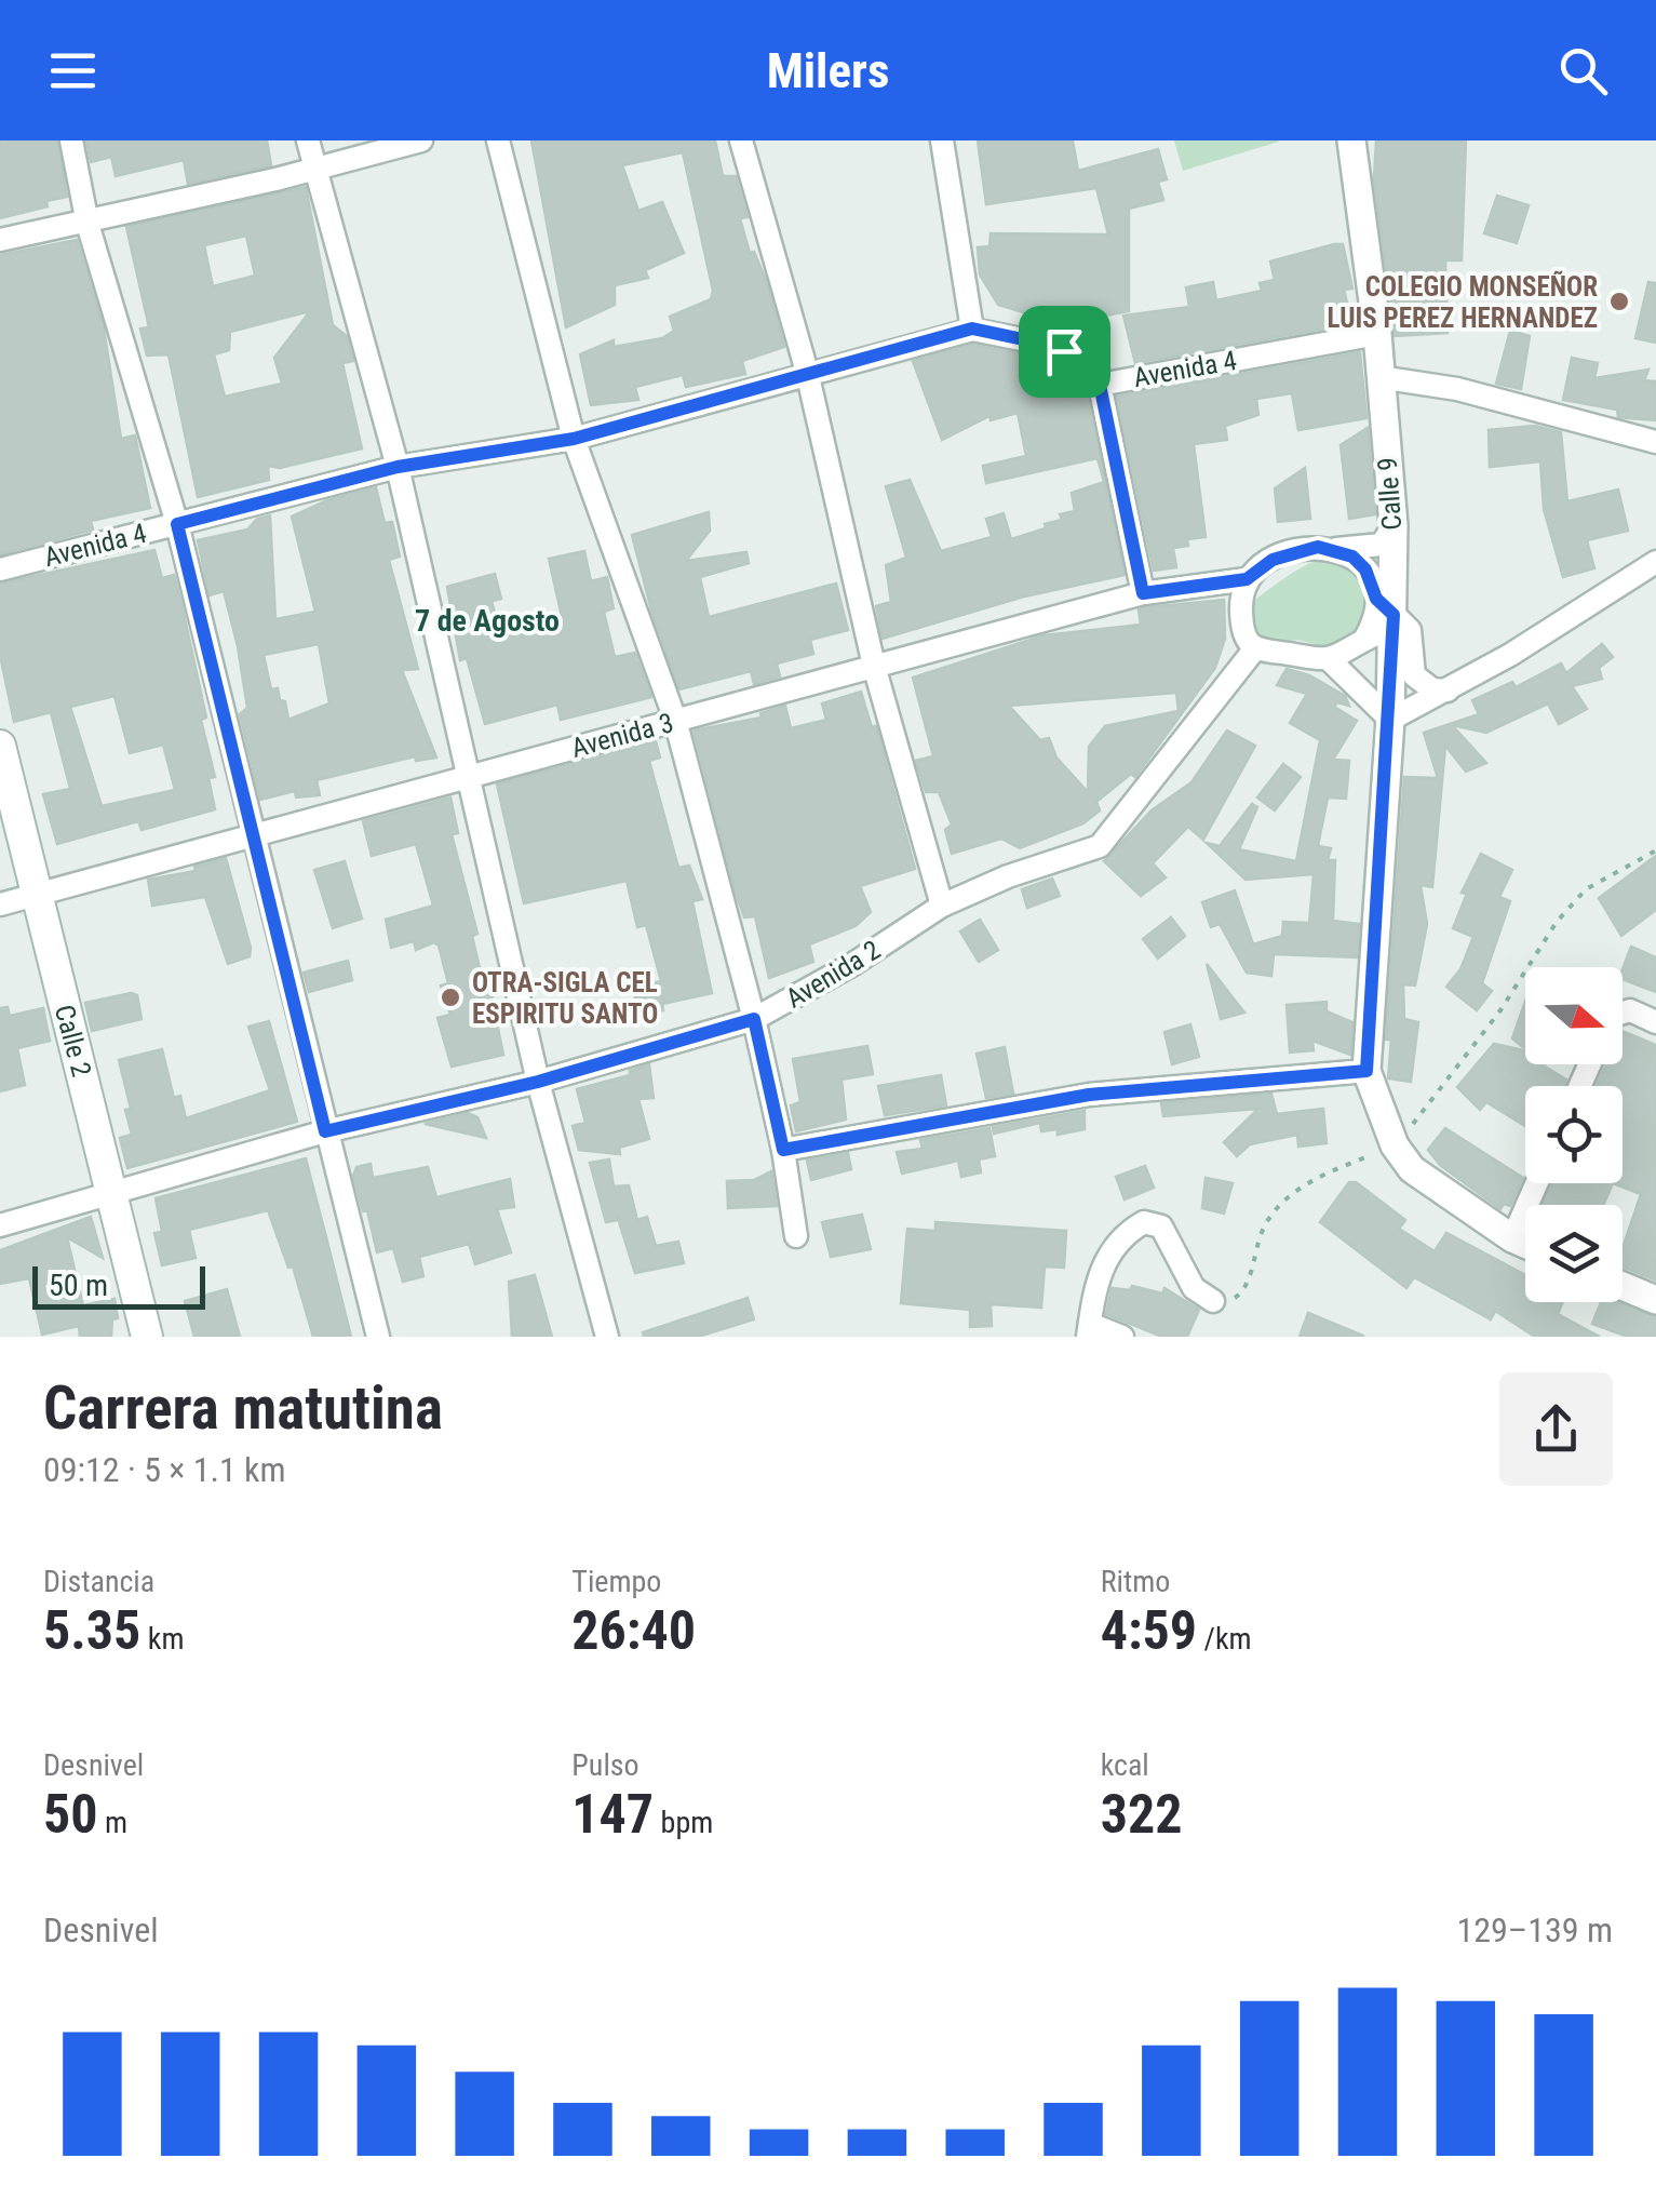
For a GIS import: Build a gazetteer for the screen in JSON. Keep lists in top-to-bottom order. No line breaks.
{"streets":{"main road":["Calle 2"],"street":["Avenida 4","Calle 9","Avenida 3","Avenida 2"]},"crossings":[["Avenida 4","Calle 9"],["Avenida 3","Calle 2"],["Avenida 2","Calle 2"]],"districts":["7 de Agosto"],"places":["COLEGIO MONSEÑOR LUIS PEREZ HERNANDEZ","OTRA-SIGLA CEL ESPIRITU SANTO"],"scale_bar":"50 m","north":"right","page":{"header":"Milers","scale":"50 m","heading":["Carrera matutina","09:12 · 5 × 1.1 km"],"stats":[["Distancia","5.35 km"],["Tiempo","26:40"],["Ritmo","4:59 /km"],["Desnivel","50 m"],["Pulso","147 bpm"],["kcal","322"]],"chart":["Desnivel","129–139 m"]}}
